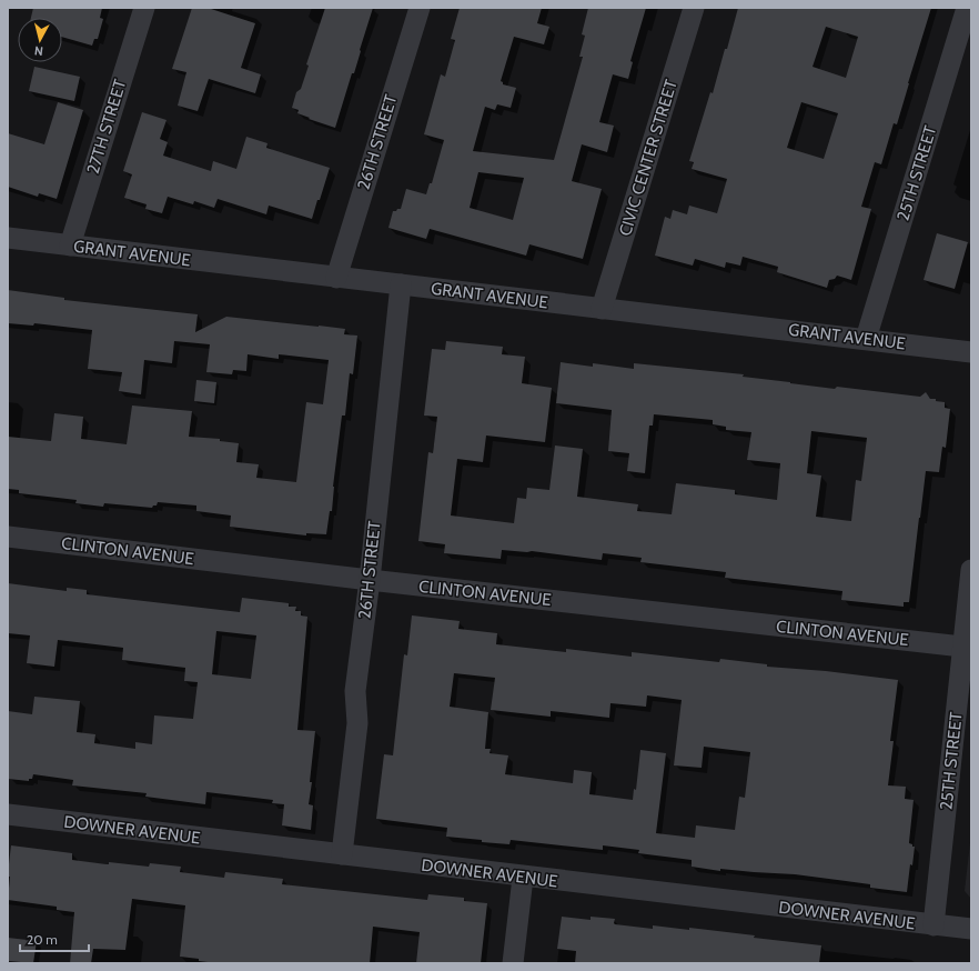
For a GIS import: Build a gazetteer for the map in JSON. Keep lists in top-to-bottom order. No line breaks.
{"streets":{"street":["27TH STREET","26TH STREET","CIVIC CENTER STREET","25TH STREET","GRANT AVENUE","CLINTON AVENUE","DOWNER AVENUE"]},"crossings":[["27TH STREET","GRANT AVENUE"],["26TH STREET","GRANT AVENUE"],["26TH STREET","CLINTON AVENUE"],["26TH STREET","DOWNER AVENUE"],["CIVIC CENTER STREET","GRANT AVENUE"],["25TH STREET","GRANT AVENUE"],["25TH STREET","CLINTON AVENUE"],["25TH STREET","DOWNER AVENUE"]],"scale_bar":"20 m","north":"bottom"}
